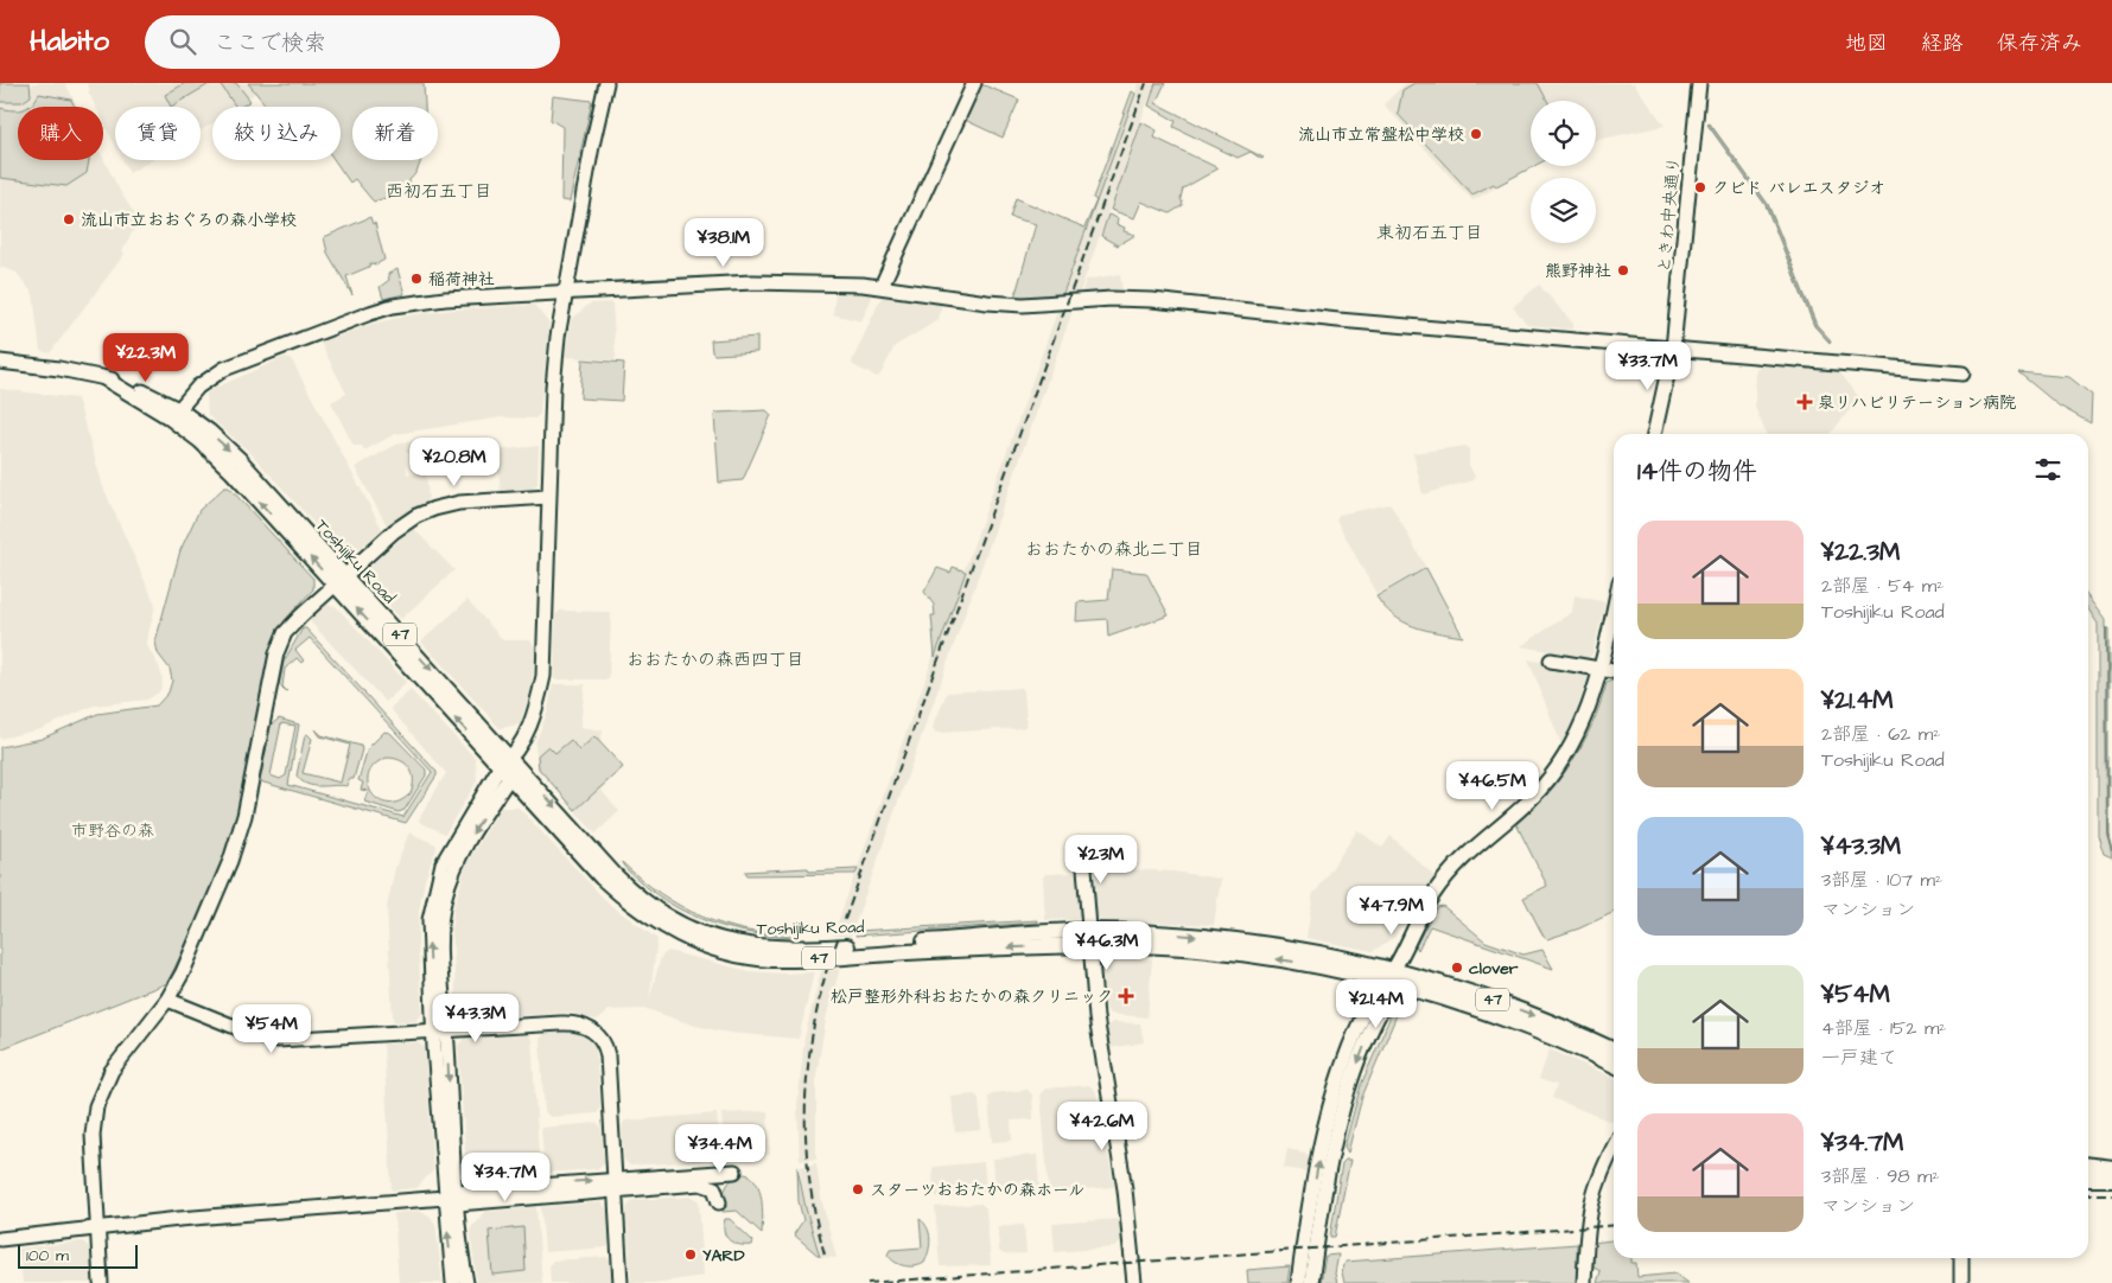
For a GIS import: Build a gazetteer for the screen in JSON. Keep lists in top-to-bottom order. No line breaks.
{"streets":{"main road":["Toshijiku Road","47"],"street":["ときわ中央通り"]},"districts":["西初石五丁目","東初石五丁目","おおたかの森北二丁目","おおたかの森西四丁目"],"parks":["市野谷の森"],"places":{"other":["流山市立常盤松中学校","クビド バレエスタジオ","流山市立おおぐろの森小学校","熊野神社","稲荷神社","clover","スターツおおたかの森ホール","YARD"],"health":["泉リハビリテーション病院","松戸整形外科おおたかの森クリニック"]},"scale_bar":"100 m","page":{"header":"Habito","search":"ここで検索","nav":["地図","経路","保存済み"],"chip":["購入","賃貸","絞り込み","新着"],"price":["¥38.1M","¥22.3M","¥33.7M","¥20.8M","¥46.5M","¥23M","¥47.9M","¥46.3M","¥21.4M","¥43.3M","¥54M","¥42.6M","¥34.4M","¥34.7M"],"heading":"14件の物件","list":[{"name":"¥22.3M","note":"2部屋 · 54 m² · Toshijiku Road"},{"name":"¥21.4M","note":"2部屋 · 62 m² · Toshijiku Road"},{"name":"¥43.3M","note":"3部屋 · 107 m² · マンション"},{"name":"¥54M","note":"4部屋 · 152 m² · 一戸建て"},{"name":"¥34.7M","note":"3部屋 · 98 m² · マンション"}],"scale":"100 m"}}
